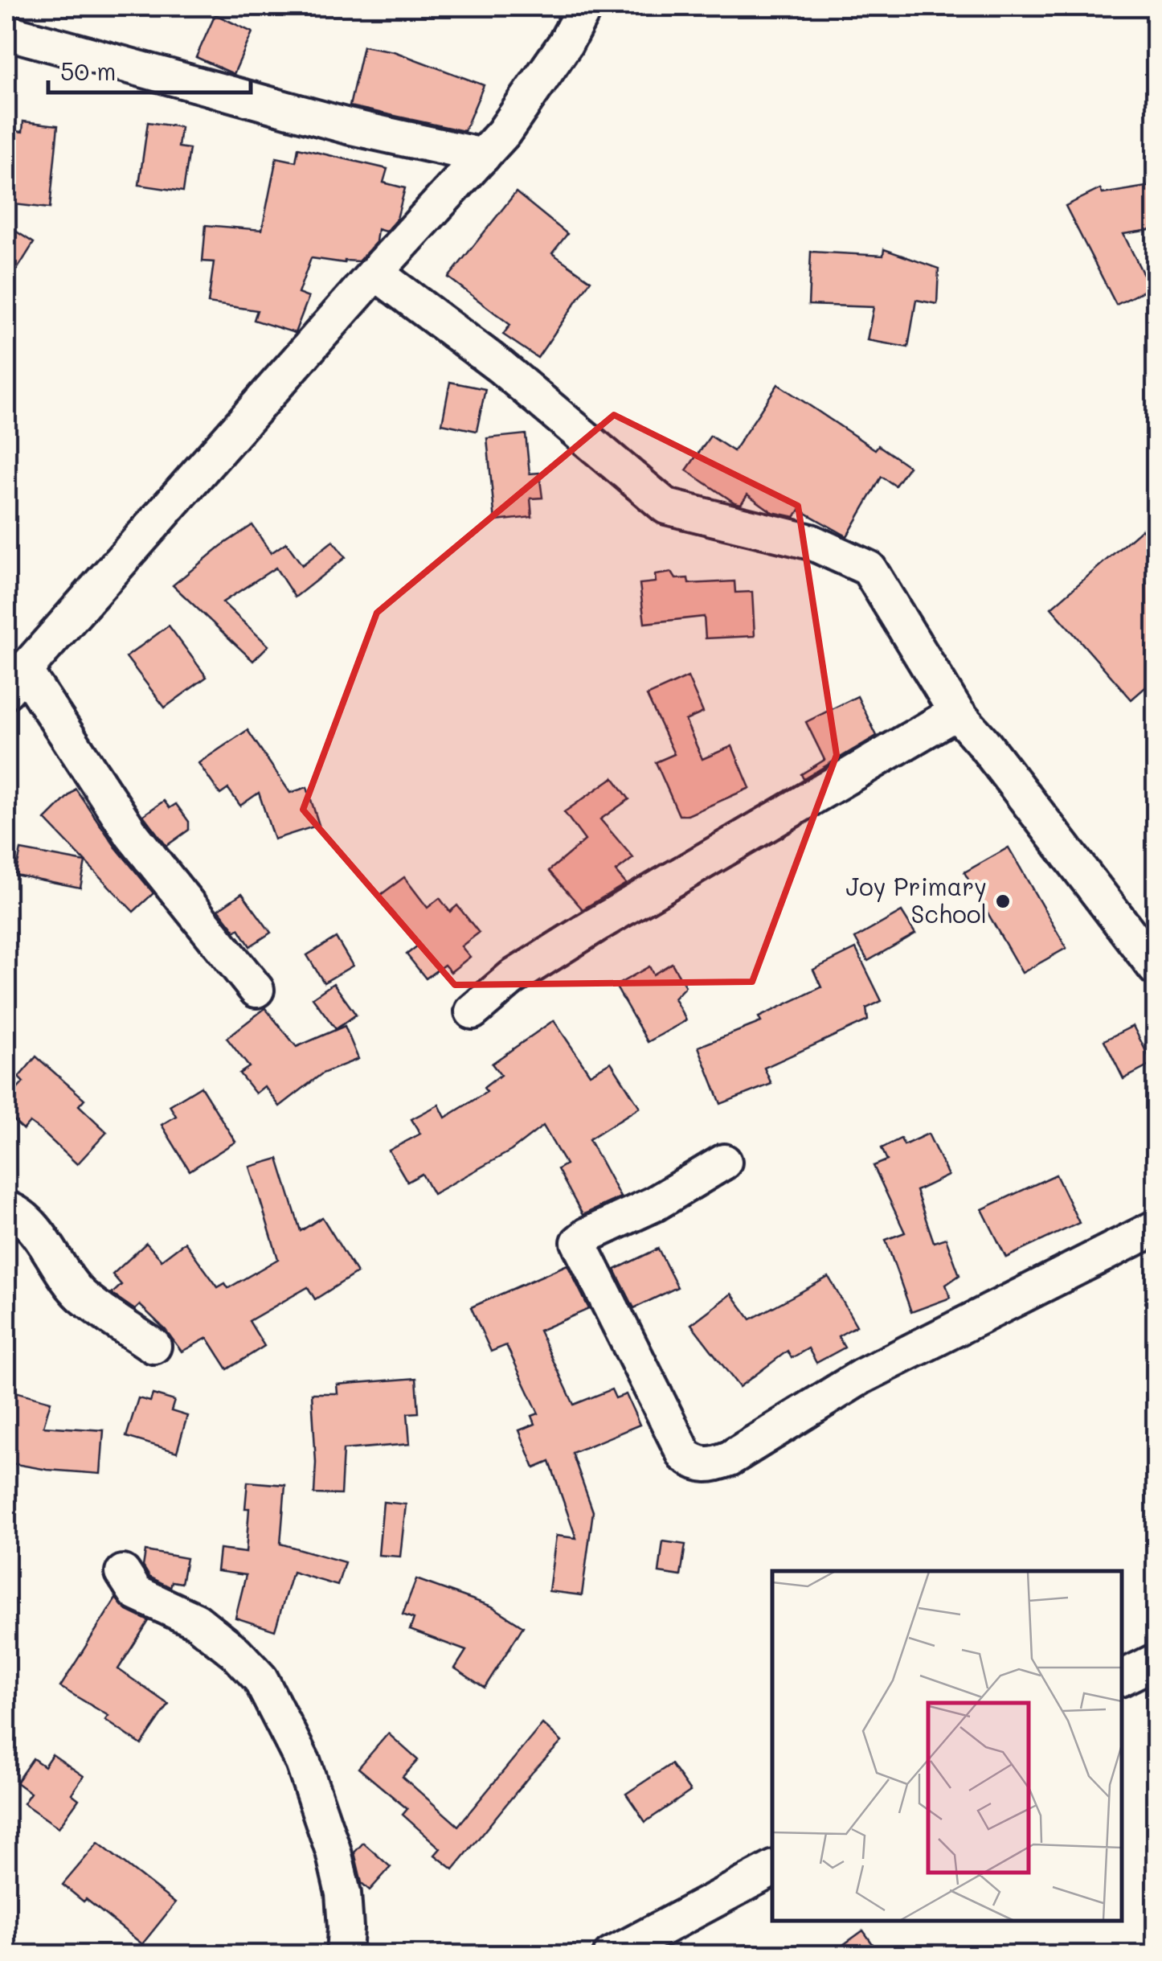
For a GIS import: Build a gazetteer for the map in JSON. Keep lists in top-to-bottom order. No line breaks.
{"places":["Joy Primary School"],"scale_bar":"50 m"}
